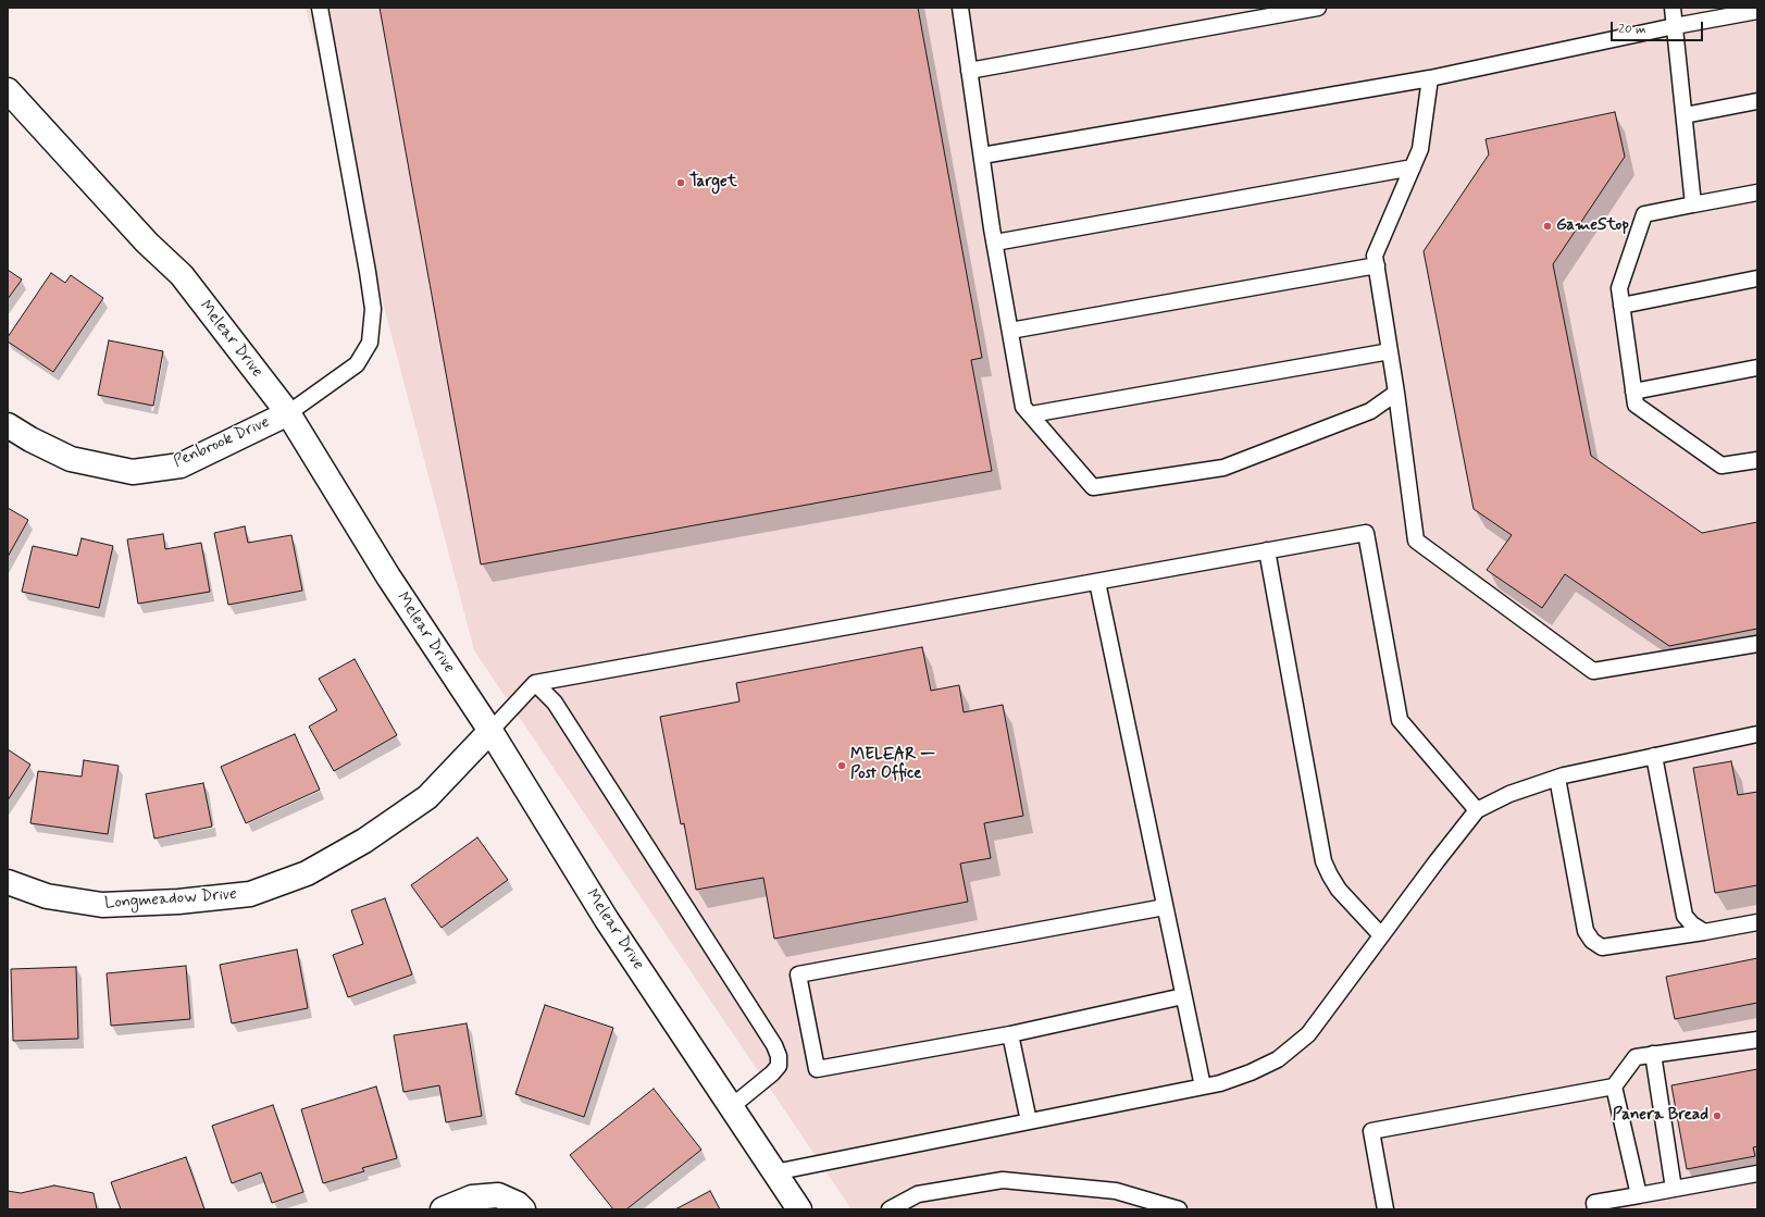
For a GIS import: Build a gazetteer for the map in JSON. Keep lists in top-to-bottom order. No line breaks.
{"streets":{"street":["Melear Drive","Penbrook Drive","Longmeadow Drive"]},"crossings":[["Melear Drive","Penbrook Drive"],["Melear Drive","Longmeadow Drive"]],"places":["Target","GameStop","MELEAR — Post Office","Panera Bread"],"scale_bar":"20 m"}
